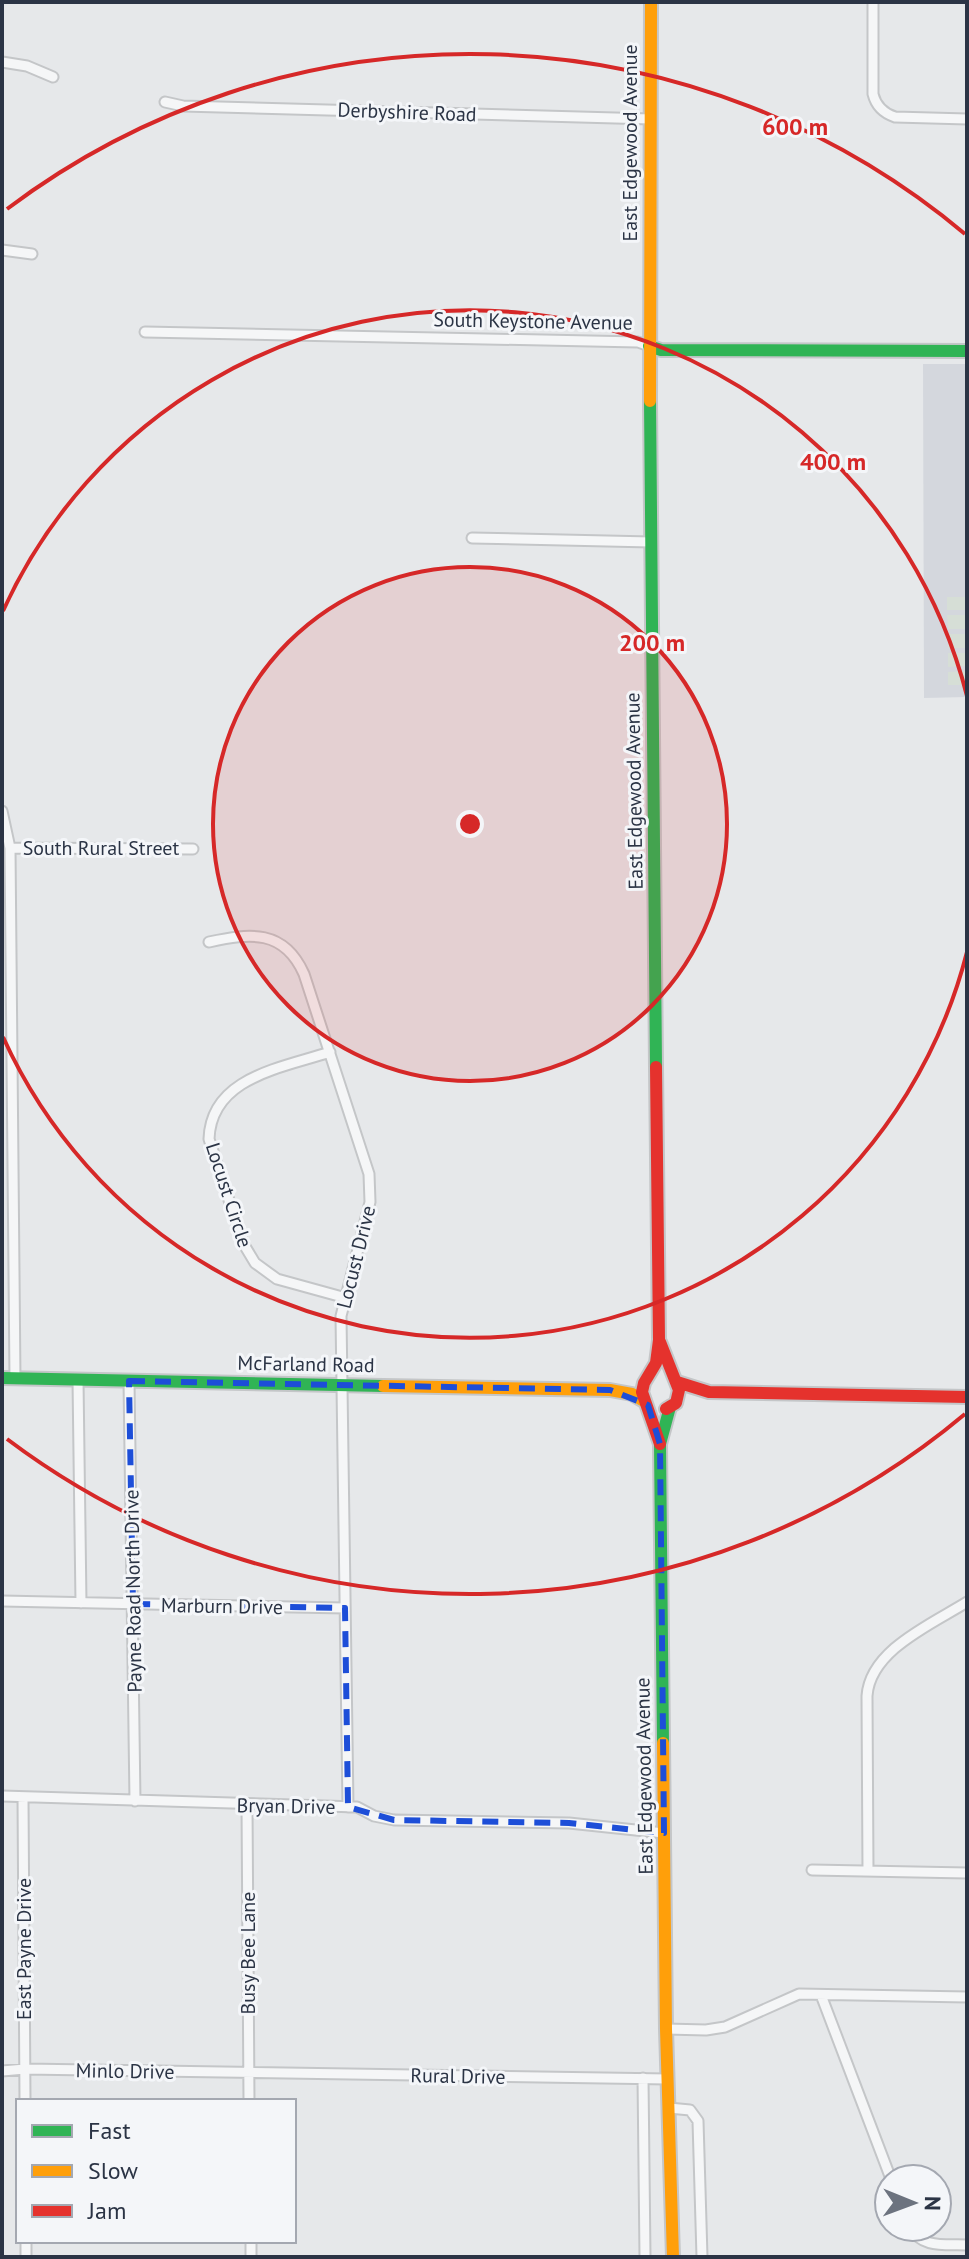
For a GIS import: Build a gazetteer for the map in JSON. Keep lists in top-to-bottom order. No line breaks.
{"streets":{"main road":["East Edgewood Avenue","South Keystone Avenue","McFarland Road"],"street":["Derbyshire Road","South Rural Street","Locust Circle","Locust Drive","Payne Road North Drive","Marburn Drive","Bryan Drive","East Payne Drive","Busy Bee Lane","Minlo Drive","Rural Drive"]},"crossings":[["Derbyshire Road","East Edgewood Avenue"],["East Edgewood Avenue","South Keystone Avenue"],["East Edgewood Avenue","McFarland Road"],["East Edgewood Avenue","Bryan Drive"],["East Edgewood Avenue","Rural Drive"],["Locust Circle","Locust Drive"],["Locust Drive","McFarland Road"],["Locust Drive","Marburn Drive"],["Locust Drive","Bryan Drive"],["McFarland Road","Payne Road North Drive"],["Payne Road North Drive","Marburn Drive"],["Payne Road North Drive","Bryan Drive"],["Bryan Drive","East Payne Drive"],["Bryan Drive","Busy Bee Lane"],["East Payne Drive","Minlo Drive"],["Busy Bee Lane","Minlo Drive"],["Busy Bee Lane","Rural Drive"],["Minlo Drive","Rural Drive"]],"legend":["Fast","Slow","Jam"],"north":"right","rings":["600 m","400 m","200 m"]}
